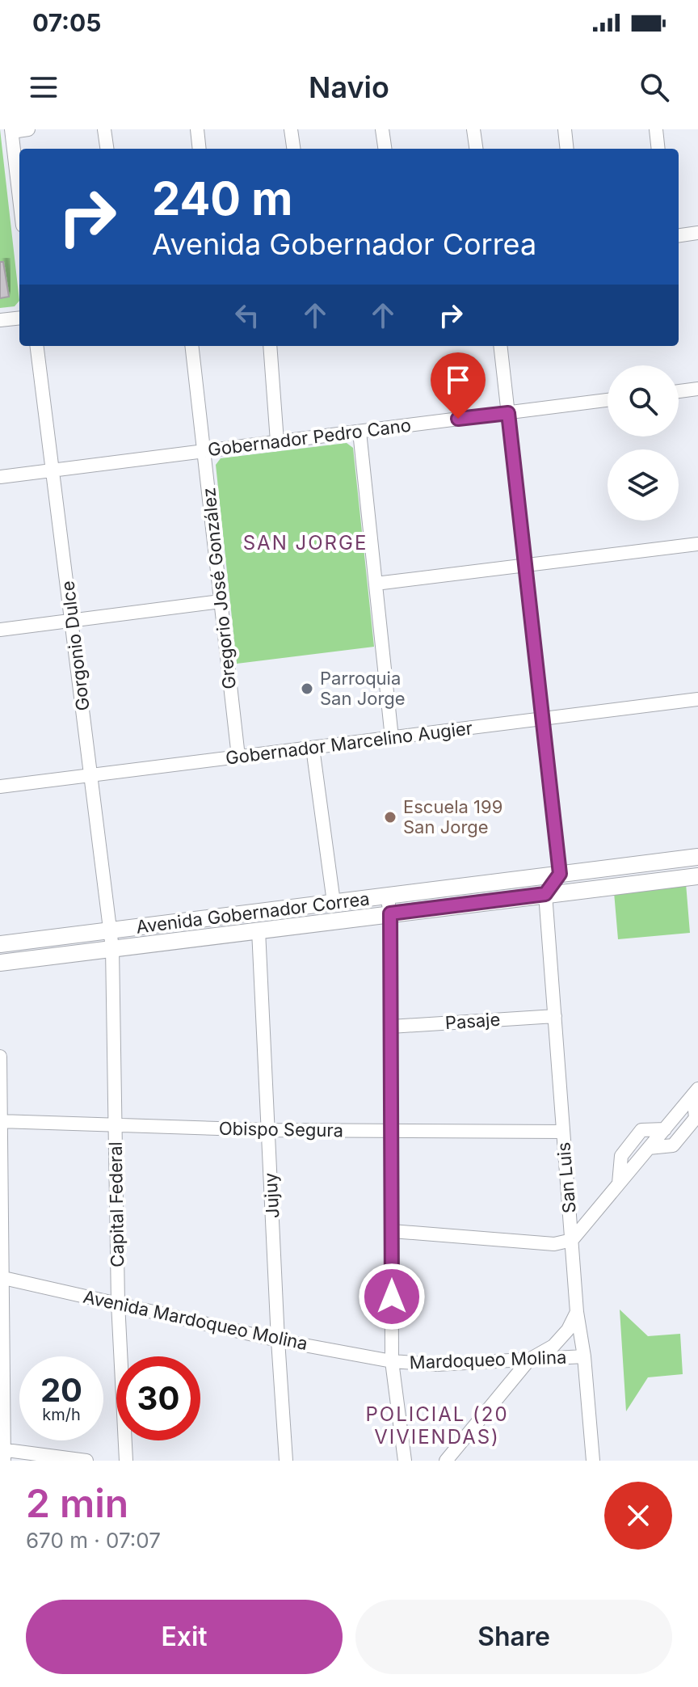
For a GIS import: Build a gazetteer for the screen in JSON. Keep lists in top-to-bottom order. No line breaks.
{"streets":{"main road":["Avenida Gobernador Correa"],"street":["Gobernador Pedro Cano","Gregorio José González","Gorgonio Dulce","Gobernador Marcelino Augier","Pasaje","Obispo Segura","San Luis","Jujuy","Capital Federal","Avenida Mardoqueo Molina","Mardoqueo Molina"]},"crossings":[["Gobernador Pedro Cano","Gregorio José González"],["Gobernador Pedro Cano","Gorgonio Dulce"],["Gregorio José González","Gobernador Marcelino Augier"],["Gorgonio Dulce","Gobernador Marcelino Augier"],["Gorgonio Dulce","Avenida Gobernador Correa"],["Gorgonio Dulce","Capital Federal"],["Avenida Gobernador Correa","San Luis"],["Avenida Gobernador Correa","Jujuy"],["Avenida Gobernador Correa","Capital Federal"],["Pasaje","San Luis"],["Obispo Segura","San Luis"],["Obispo Segura","Jujuy"],["Obispo Segura","Capital Federal"],["San Luis","Mardoqueo Molina"],["Jujuy","Avenida Mardoqueo Molina"],["Capital Federal","Avenida Mardoqueo Molina"],["Avenida Mardoqueo Molina","Mardoqueo Molina"]],"districts":["SAN JORGE","POLICIAL (20 VIVIENDAS)"],"places":["Parroquia San Jorge","Escuela 199 San Jorge"],"page":{"status":"07:05","header":"Navio","turn":["240 m","Avenida Gobernador Correa"],"speed":"20 km/h","limit":"30","heading":["2 min","670 m · 07:07"],"buttons":["Exit","Share"]}}
